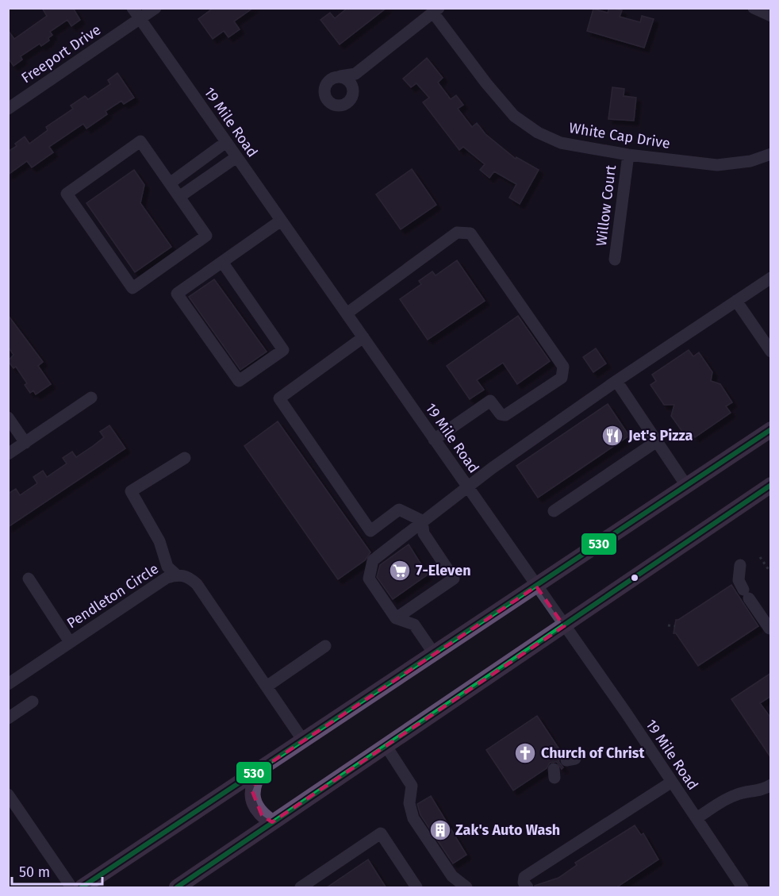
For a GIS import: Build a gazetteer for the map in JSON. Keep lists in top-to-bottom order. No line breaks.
{"streets":{"street":["Freeport Drive","19 Mile Road","White Cap Drive","Willow Court","Pendleton Circle"]},"crossings":[["Freeport Drive","19 Mile Road"],["White Cap Drive","Willow Court"]],"places":{"restaurant":["Jet's Pizza"],"supermarket":["7-Eleven"],"church":["Church of Christ"],"building":["Zak's Auto Wash"]},"lines":["transit line 530"],"scale_bar":"50 m"}
